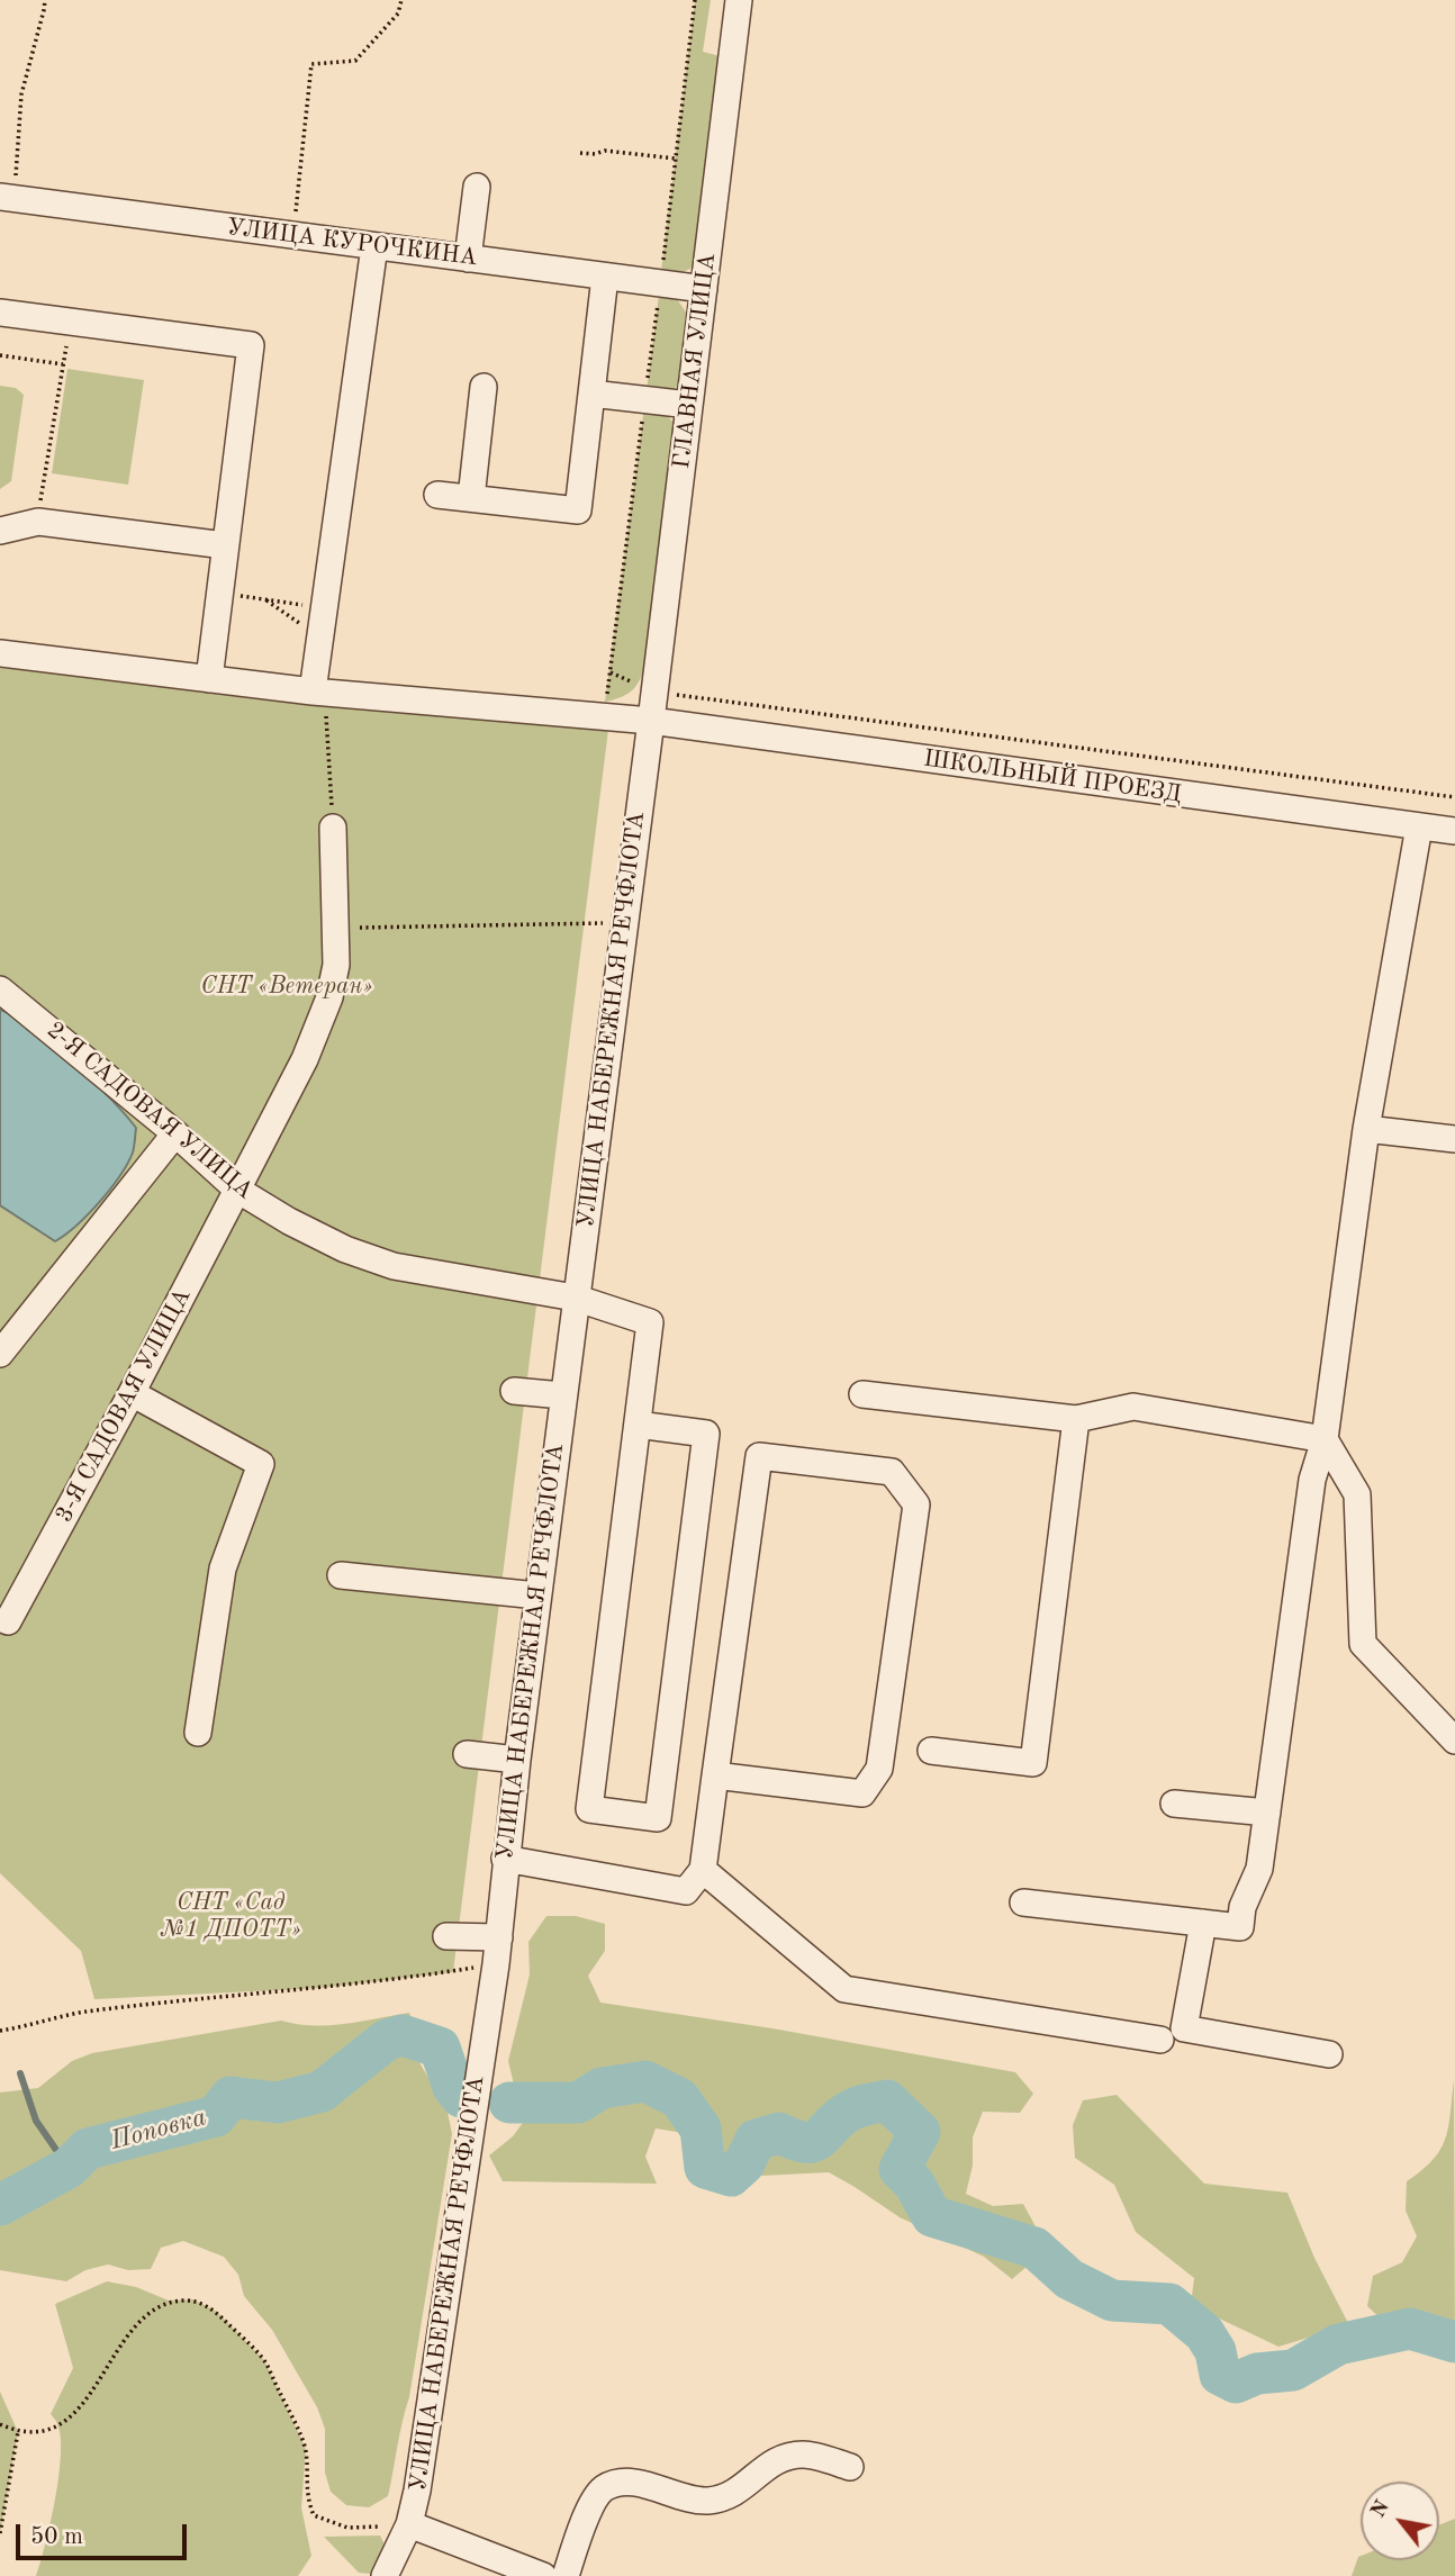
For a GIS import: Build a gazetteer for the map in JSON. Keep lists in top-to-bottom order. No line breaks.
{"streets":{"street":["УЛИЦА КУРОЧКИНА","ГЛАВНАЯ УЛИЦА","ШКОЛЬНЫЙ ПРОЕЗД","УЛИЦА НАБЕРЕЖНАЯ РЕЧФЛОТА","2-Я САДОВАЯ УЛИЦА","3-Я САДОВАЯ УЛИЦА"]},"crossings":[["УЛИЦА КУРОЧКИНА","ГЛАВНАЯ УЛИЦА"],["ГЛАВНАЯ УЛИЦА","ШКОЛЬНЫЙ ПРОЕЗД"],["ГЛАВНАЯ УЛИЦА","УЛИЦА НАБЕРЕЖНАЯ РЕЧФЛОТА"],["ШКОЛЬНЫЙ ПРОЕЗД","УЛИЦА НАБЕРЕЖНАЯ РЕЧФЛОТА"],["УЛИЦА НАБЕРЕЖНАЯ РЕЧФЛОТА","2-Я САДОВАЯ УЛИЦА"],["2-Я САДОВАЯ УЛИЦА","3-Я САДОВАЯ УЛИЦА"]],"water":["Поповка"],"parks":["СНТ «Ветеран»","СНТ «Сад №1 ДПОТТ»"],"scale_bar":"50 m","north":"top left"}
